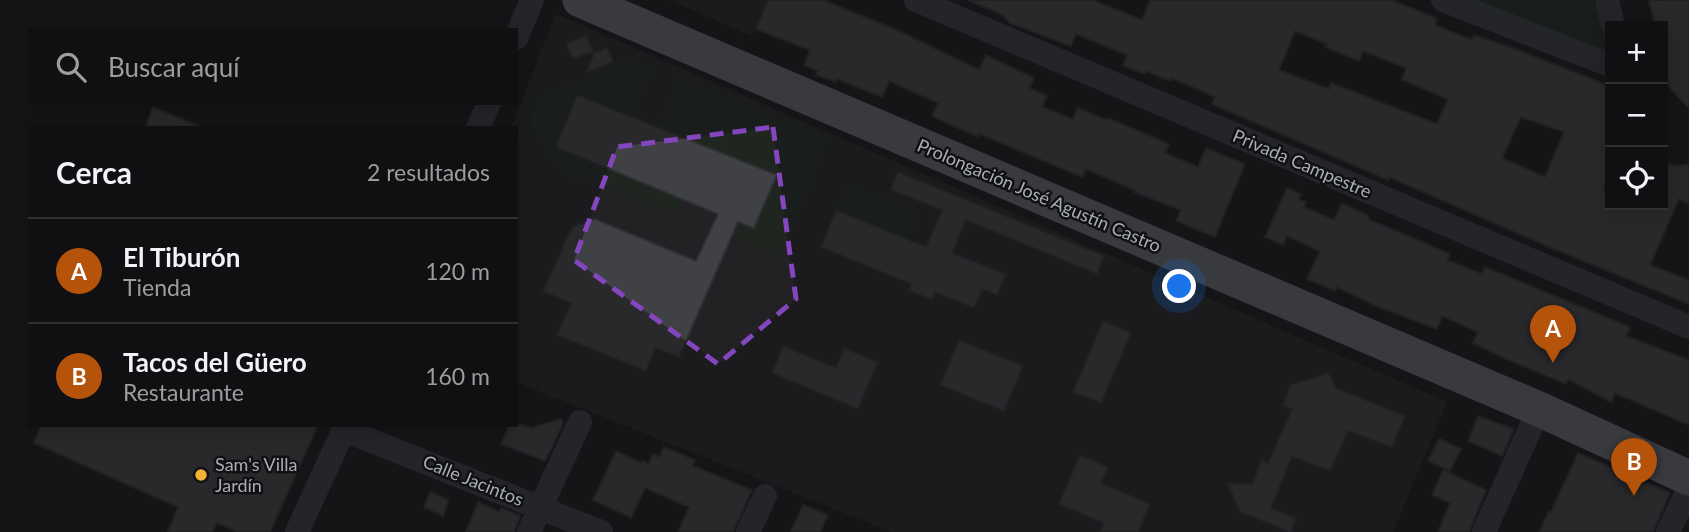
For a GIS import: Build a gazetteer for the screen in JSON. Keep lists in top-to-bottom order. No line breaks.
{"streets":{"highway":["Prolongación José Agustín Castro"],"street":["Privada Campestre","Calle Jacintos"]},"places":["Sam's Villa Jardín"],"page":{"map_buttons":["+","−"],"search":"Buscar aquí","heading":["Cerca","2 resultados"],"list":[{"mark":"A","name":"El Tiburón","note":"Tienda","value":"120 m"},{"mark":"B","name":"Tacos del Güero","note":"Restaurante","value":"160 m"}],"pins":["A","B"]}}
